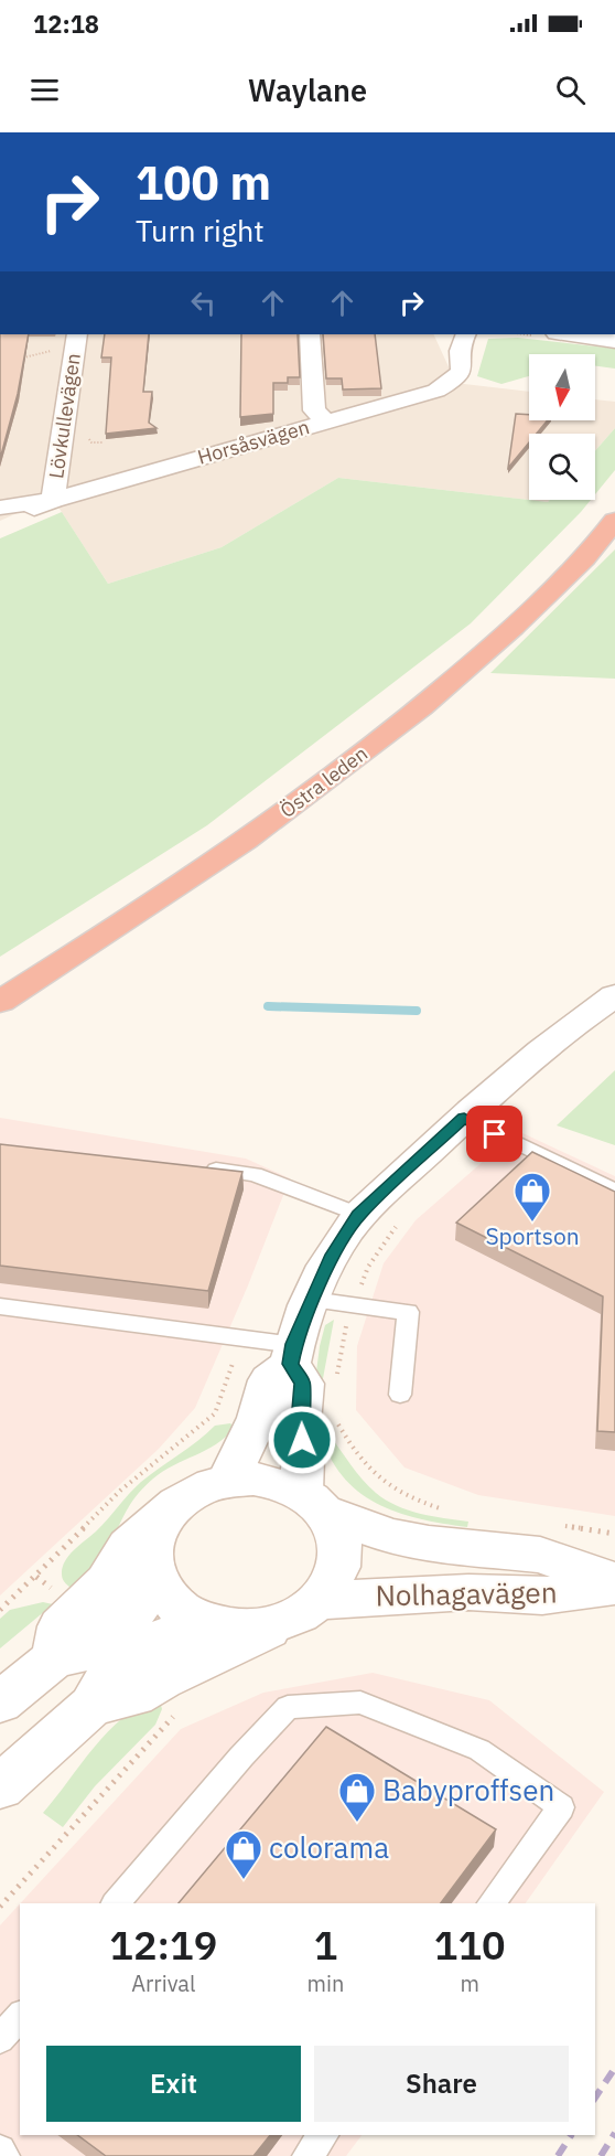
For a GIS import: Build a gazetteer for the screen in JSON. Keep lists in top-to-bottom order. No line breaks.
{"streets":{"highway":["Östra leden"],"street":["Lövkullevägen","Horsåsvägen","Nolhagavägen"]},"crossings":[["Lövkullevägen","Horsåsvägen"]],"places":{"shop":["Sportson","Babyproffsen","colorama"]},"north":"bottom","page":{"status":"12:18","header":"Waylane","turn":["100 m","Turn right"],"eta":["12:19","Arrival","1","min","110","m"],"buttons":["Exit","Share"]}}
